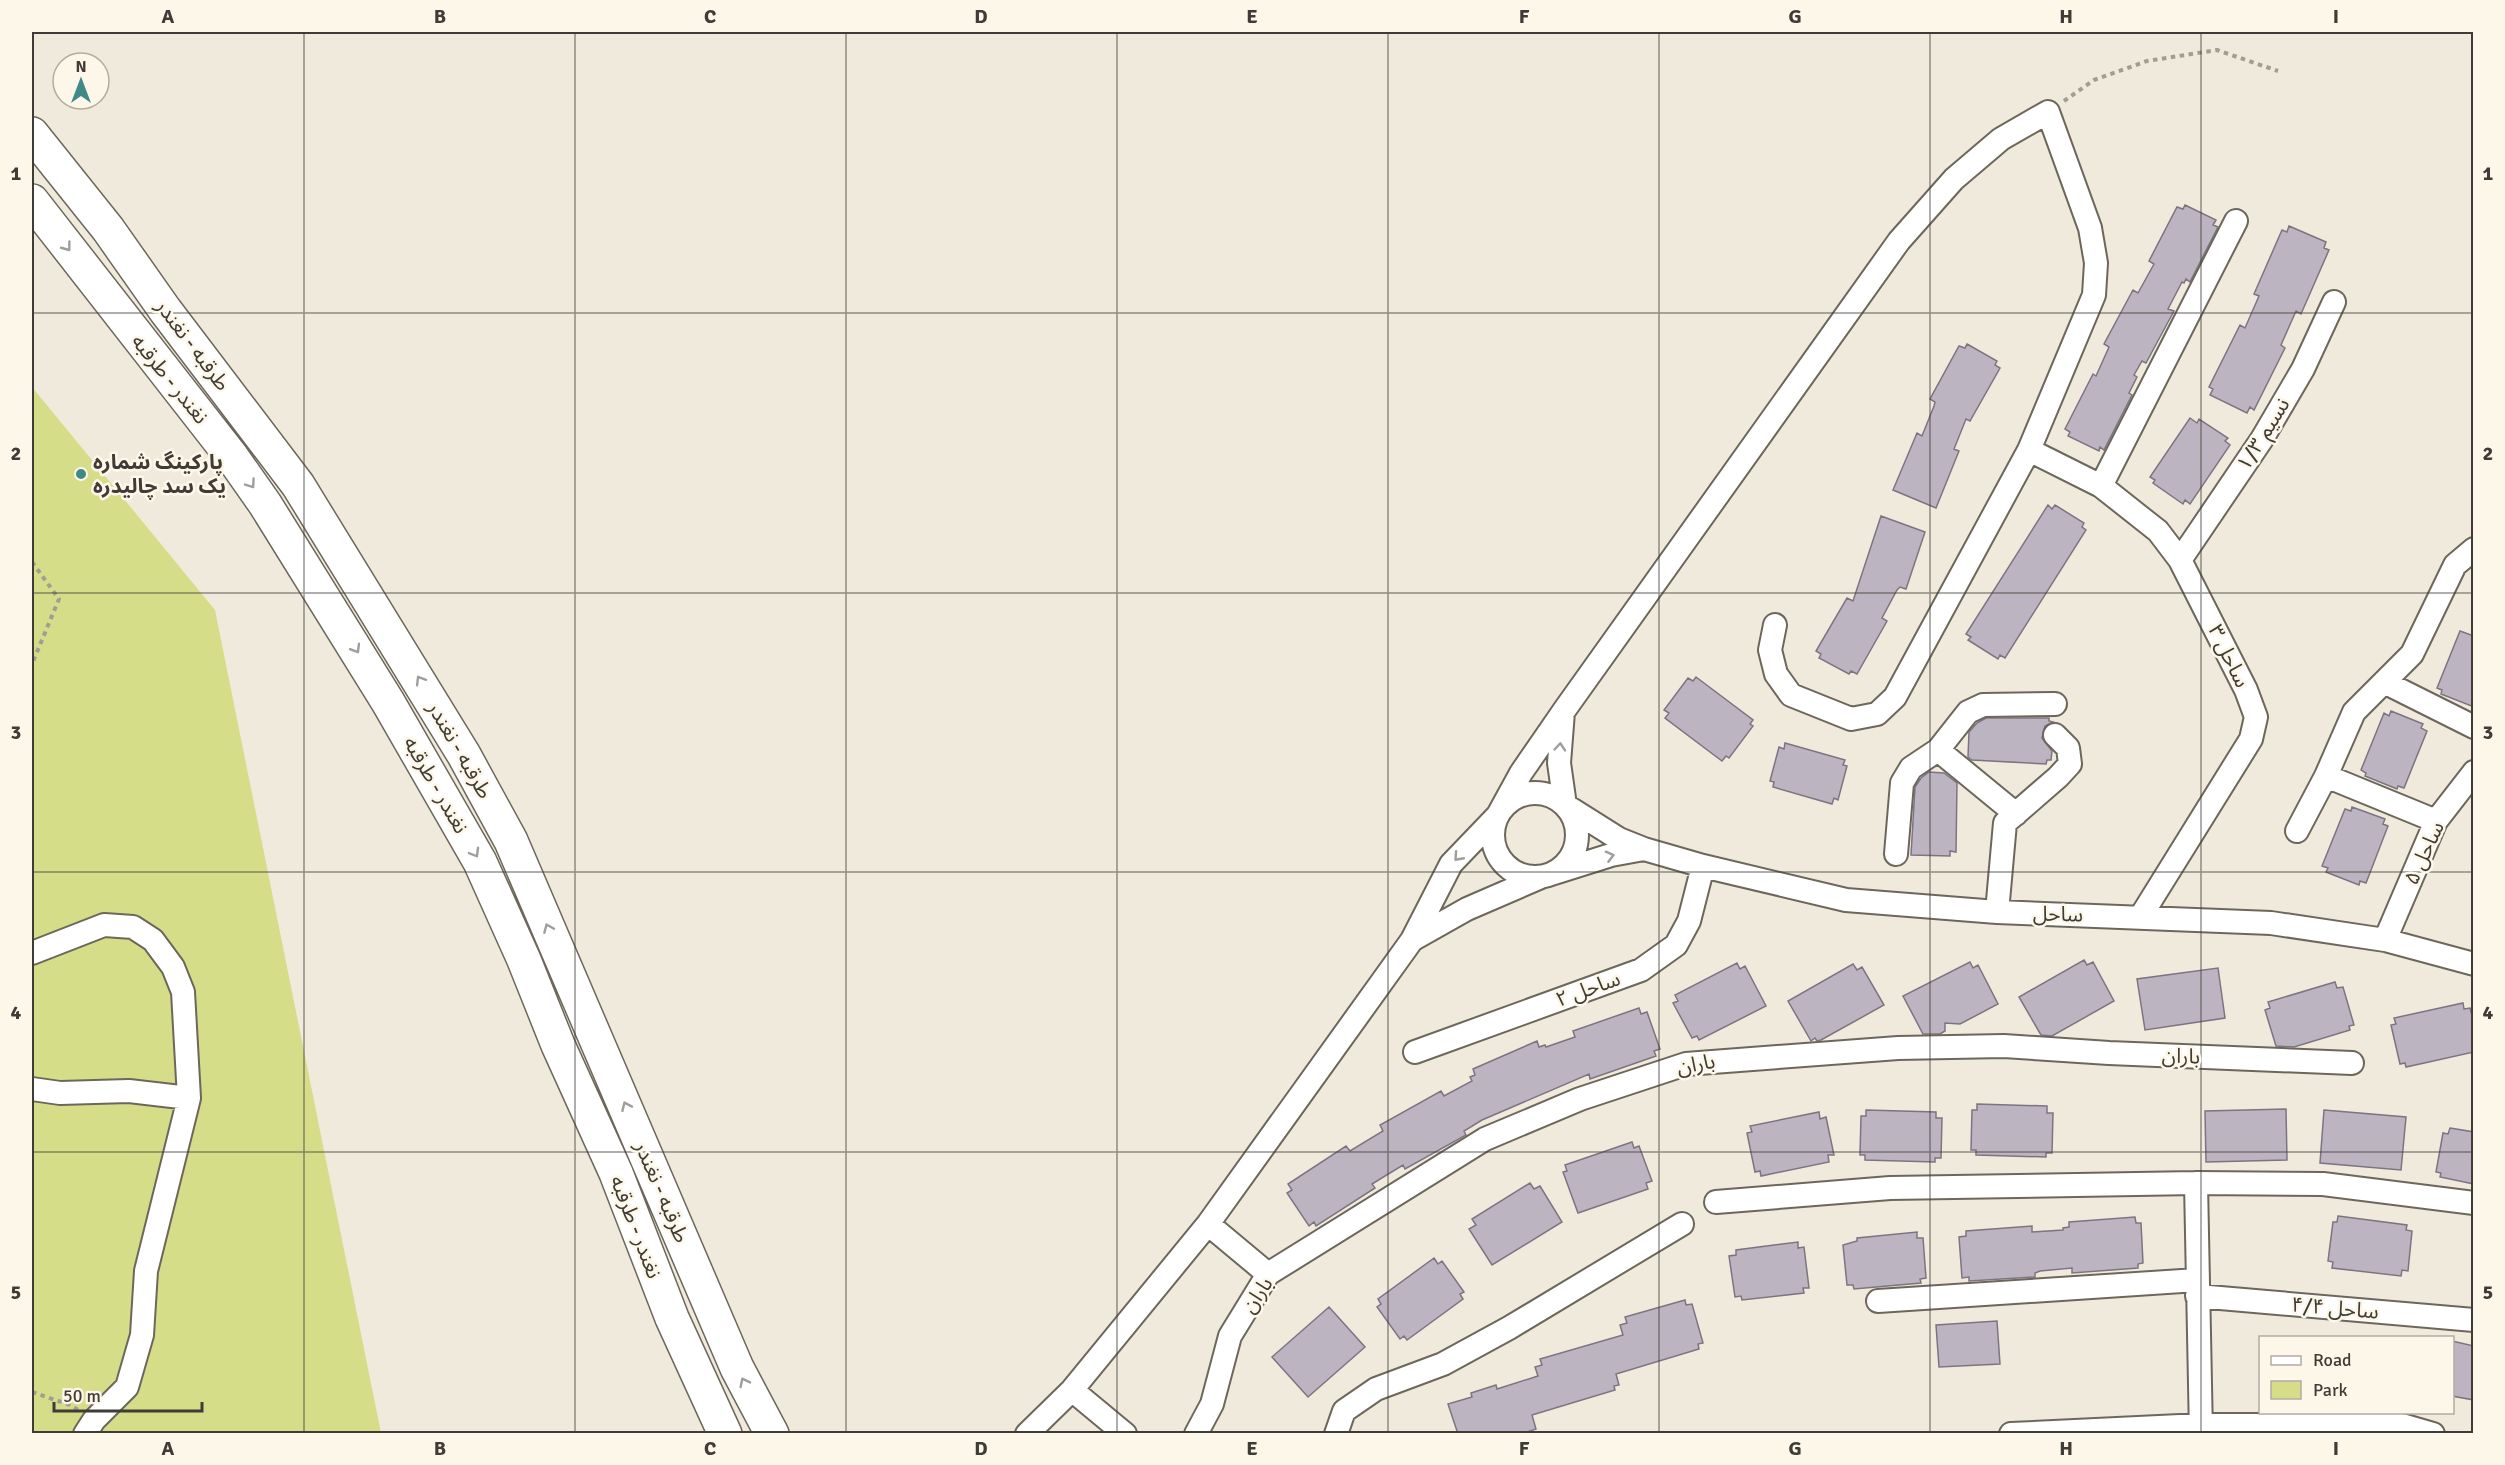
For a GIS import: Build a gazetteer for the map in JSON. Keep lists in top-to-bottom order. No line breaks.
{"streets":{"street":["طرقبه - نغندر","نغندر - طرقبه","نسیم ۱/۳","ساحل ۳","ساحل ۵","ساحل","ساحل ۲","باران","ساحل ۴/۴"]},"crossings":[["نسیم ۱/۳","ساحل ۳"],["ساحل ۳","ساحل"],["ساحل ۵","ساحل"],["ساحل","ساحل ۲"]],"one_way":["طرقبه - نغندر","نغندر - طرقبه"],"places":["پارکینگ شماره یک سد چالیدره"],"legend":["Road","Park"],"scale_bar":"50 m","north":"top","grid":{"columns":["A","B","C","D","E","F","G","H","I"],"rows":["1","2","3","4","5"]}}
